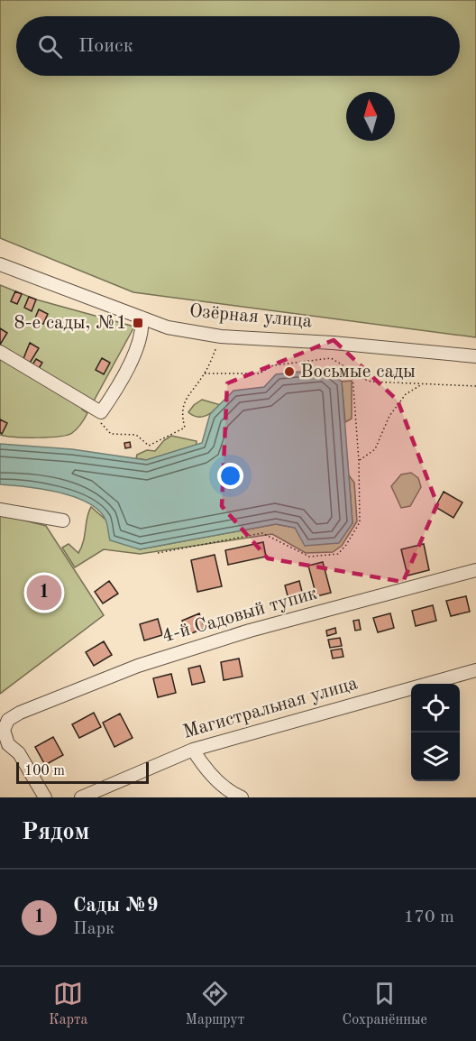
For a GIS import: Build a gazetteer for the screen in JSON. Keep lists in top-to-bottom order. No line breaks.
{"streets":{"street":["Озёрная улица","4-й Садовый тупик","Магистральная улица"]},"places":{"transit":["8-е сады, №1"],"other":["Восьмые сады"]},"scale_bar":"100 m","north":"top","page":{"search":"Поиск","pins":"1","scale":"100 m","heading":"Рядом","list":[{"mark":"1","name":"Сады №9","note":"Парк","value":"170 m"}],"nav":["Карта","Маршрут","Сохранённые"]}}
